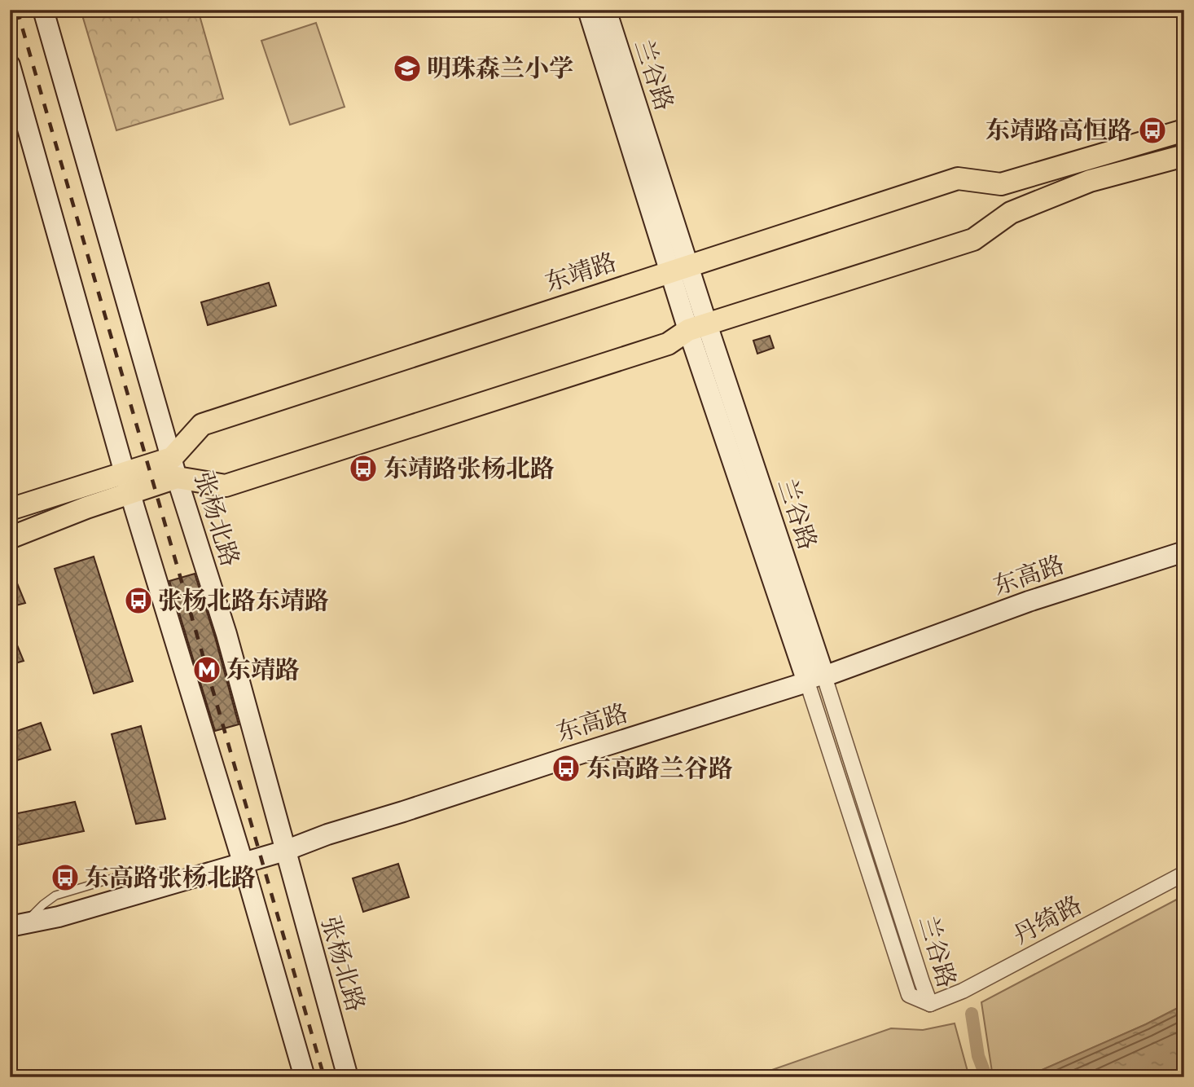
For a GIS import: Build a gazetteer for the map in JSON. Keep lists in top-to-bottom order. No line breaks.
{"streets":{"main road":["东靖路"],"street":["兰谷路","张杨北路","东高路","丹绮路"]},"crossings":[["兰谷路","东靖路"],["兰谷路","东高路"],["兰谷路","丹绮路"],["东靖路","张杨北路"],["张杨北路","东高路"]],"places":{"school or university":["明珠森兰小学"],"bus stop":["东靖路高恒路","东靖路张杨北路","张杨北路东靖路","东高路兰谷路","东高路张杨北路"],"metro station":["东靖路"]}}
